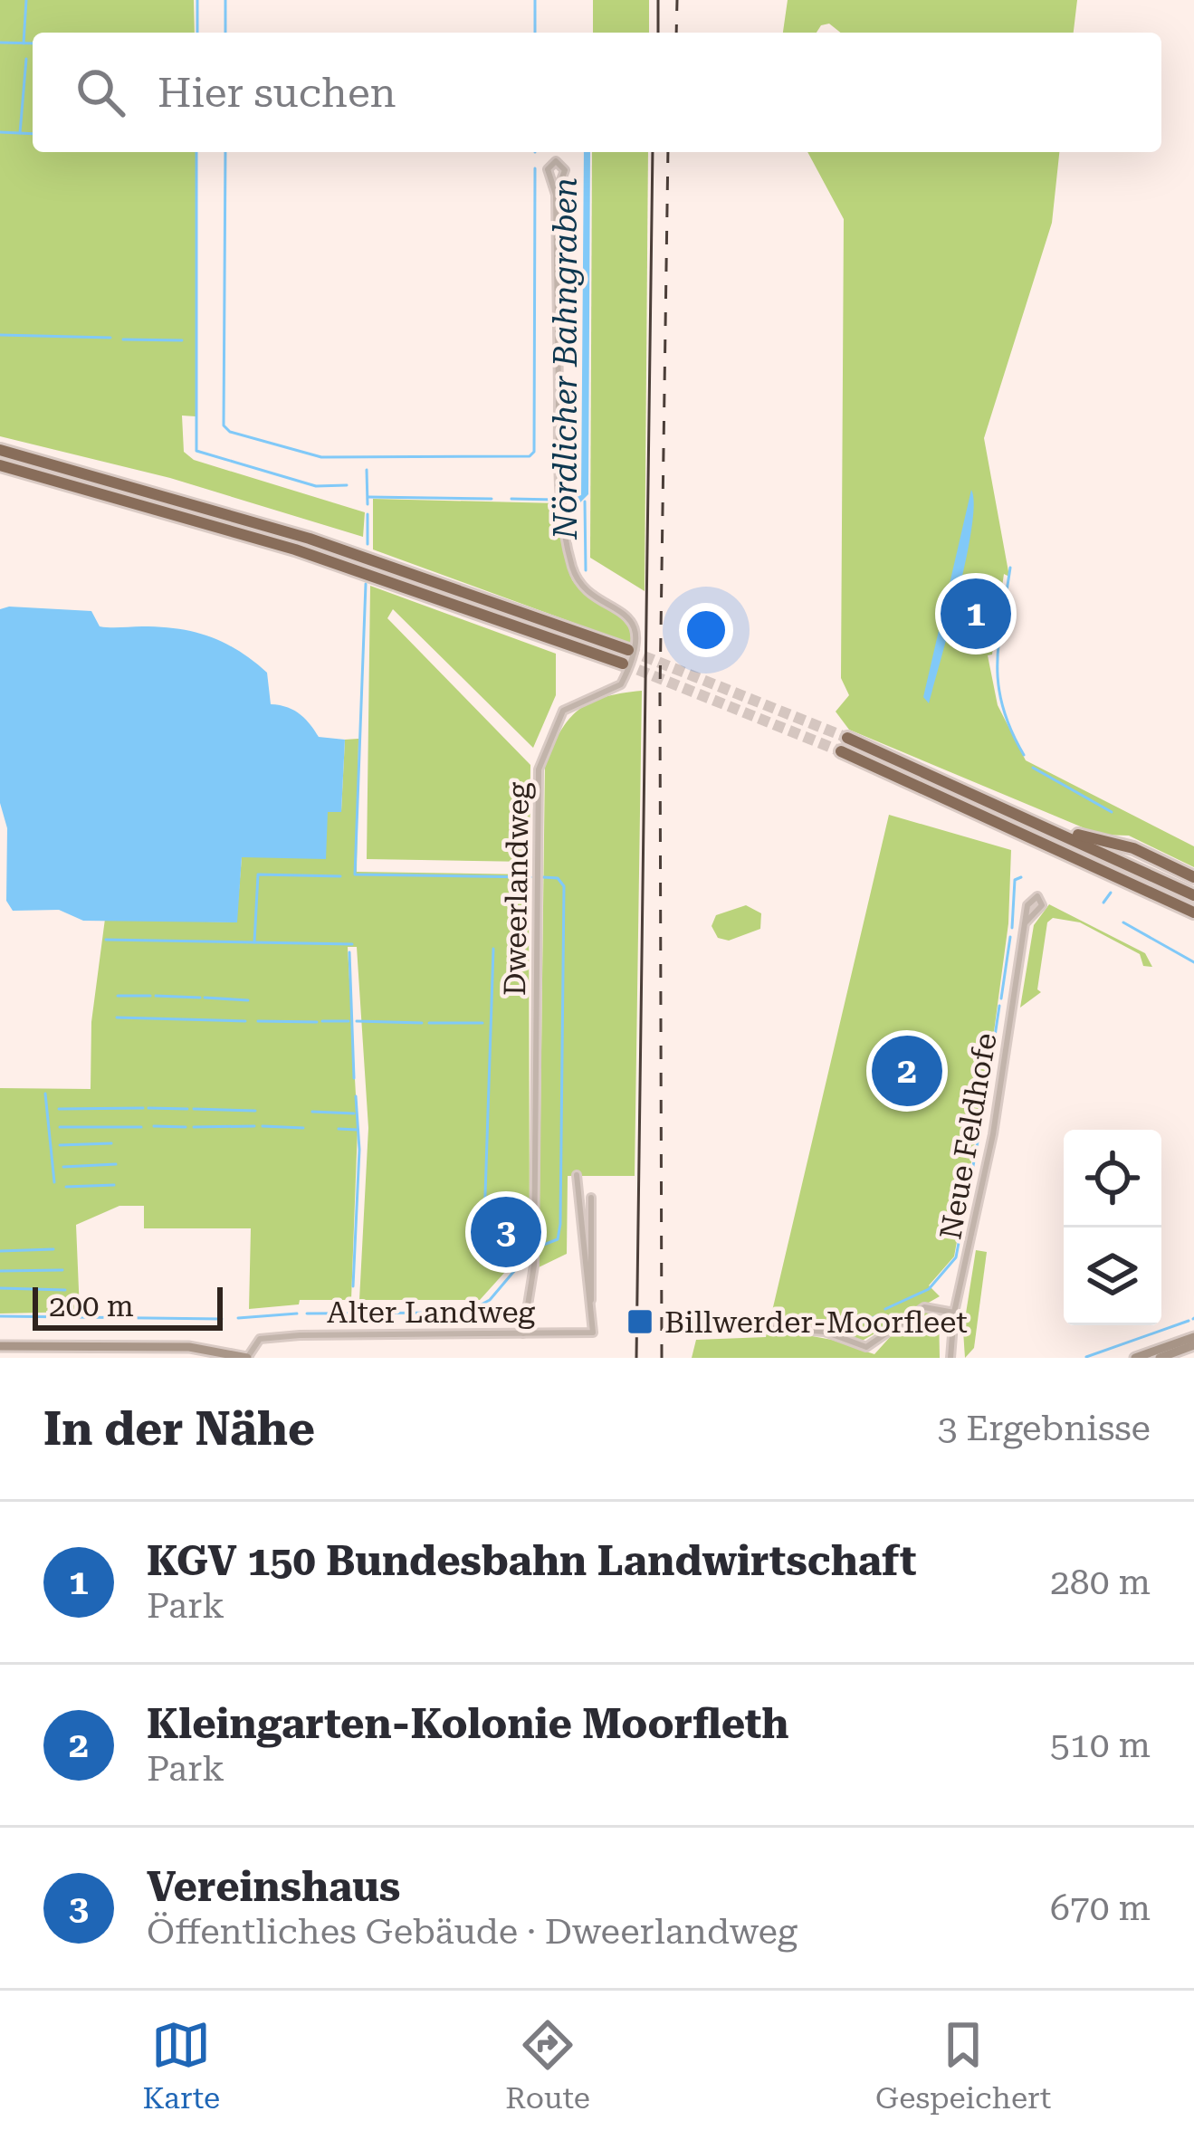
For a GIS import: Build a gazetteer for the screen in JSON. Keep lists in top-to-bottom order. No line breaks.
{"streets":{"street":["Dweerlandweg","Neue Feldhofe","Alter Landweg"]},"crossings":[["Dweerlandweg","Alter Landweg"]],"water":["Nördlicher Bahngraben"],"places":{"transit":["Billwerder-Moorfleet"]},"scale_bar":"200 m","page":{"search":"Hier suchen","pins":["1","2","3"],"scale":"200 m","heading":["In der Nähe","3 Ergebnisse"],"list":[{"mark":"1","name":"KGV 150 Bundesbahn Landwirtschaft","note":"Park","value":"280 m"},{"mark":"2","name":"Kleingarten-Kolonie Moorfleth","note":"Park","value":"510 m"},{"mark":"3","name":"Vereinshaus","note":"Öffentliches Gebäude · Dweerlandweg","value":"670 m"}],"nav":["Karte","Route","Gespeichert"]}}
